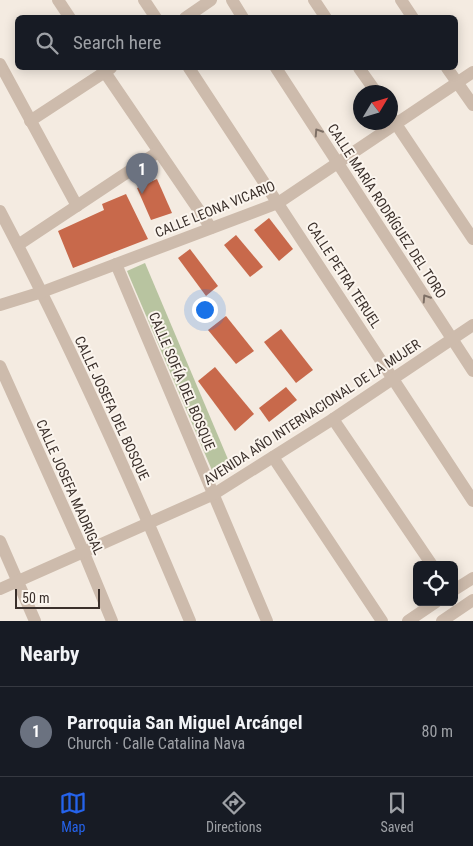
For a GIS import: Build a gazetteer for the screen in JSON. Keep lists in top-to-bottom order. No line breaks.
{"streets":{"street":["CALLE LEONA VICARIO","CALLE MARÍA RODRÍGUEZ DEL TORO","CALLE PETRA TERUEL","CALLE SOFÍA DEL BOSQUE","CALLE JOSEFA DEL BOSQUE","AVENIDA AÑO INTERNACIONAL DE LA MUJER","CALLE JOSEFA MADRIGAL"]},"crossings":[["CALLE LEONA VICARIO","CALLE MARÍA RODRÍGUEZ DEL TORO"],["CALLE LEONA VICARIO","CALLE PETRA TERUEL"],["CALLE LEONA VICARIO","CALLE SOFÍA DEL BOSQUE"],["CALLE LEONA VICARIO","CALLE JOSEFA DEL BOSQUE"],["CALLE MARÍA RODRÍGUEZ DEL TORO","AVENIDA AÑO INTERNACIONAL DE LA MUJER"],["CALLE PETRA TERUEL","AVENIDA AÑO INTERNACIONAL DE LA MUJER"],["CALLE SOFÍA DEL BOSQUE","AVENIDA AÑO INTERNACIONAL DE LA MUJER"],["CALLE JOSEFA DEL BOSQUE","AVENIDA AÑO INTERNACIONAL DE LA MUJER"],["AVENIDA AÑO INTERNACIONAL DE LA MUJER","CALLE JOSEFA MADRIGAL"]],"scale_bar":"50 m","north":"top right","page":{"search":"Search here","pins":"1","scale":"50 m","heading":"Nearby","list":[{"mark":"1","name":"Parroquia San Miguel Arcángel","note":"Church · Calle Catalina Nava","value":"80 m"}],"nav":["Map","Directions","Saved"]}}
